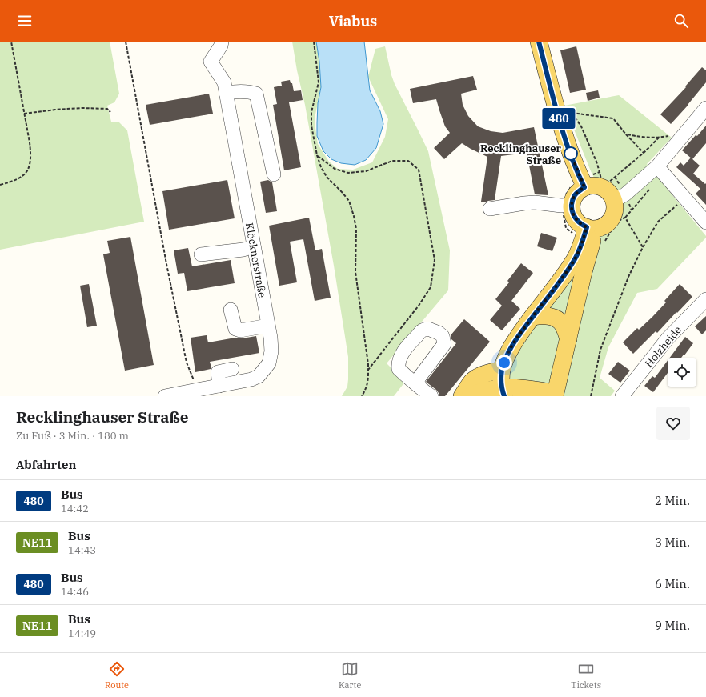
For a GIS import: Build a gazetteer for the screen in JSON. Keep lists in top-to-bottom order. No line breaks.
{"streets":{"street":["Klöcknerstraße","Holzheide"]},"places":["Recklinghauser Straße"],"lines":["bus line 480"],"page":{"header":"Viabus","on_map":"480","heading":[["Recklinghauser Straße","Zu Fuß · 3 Min. · 180 m"],"Abfahrten"],"list":[{"mark":"480","name":"Bus","note":"14:42","value":"2 Min."},{"mark":"NE11","name":"Bus","note":"14:43","value":"3 Min."},{"mark":"480","name":"Bus","note":"14:46","value":"6 Min."},{"mark":"NE11","name":"Bus","note":"14:49","value":"9 Min."}],"tabs":["Route","Karte","Tickets"]}}
